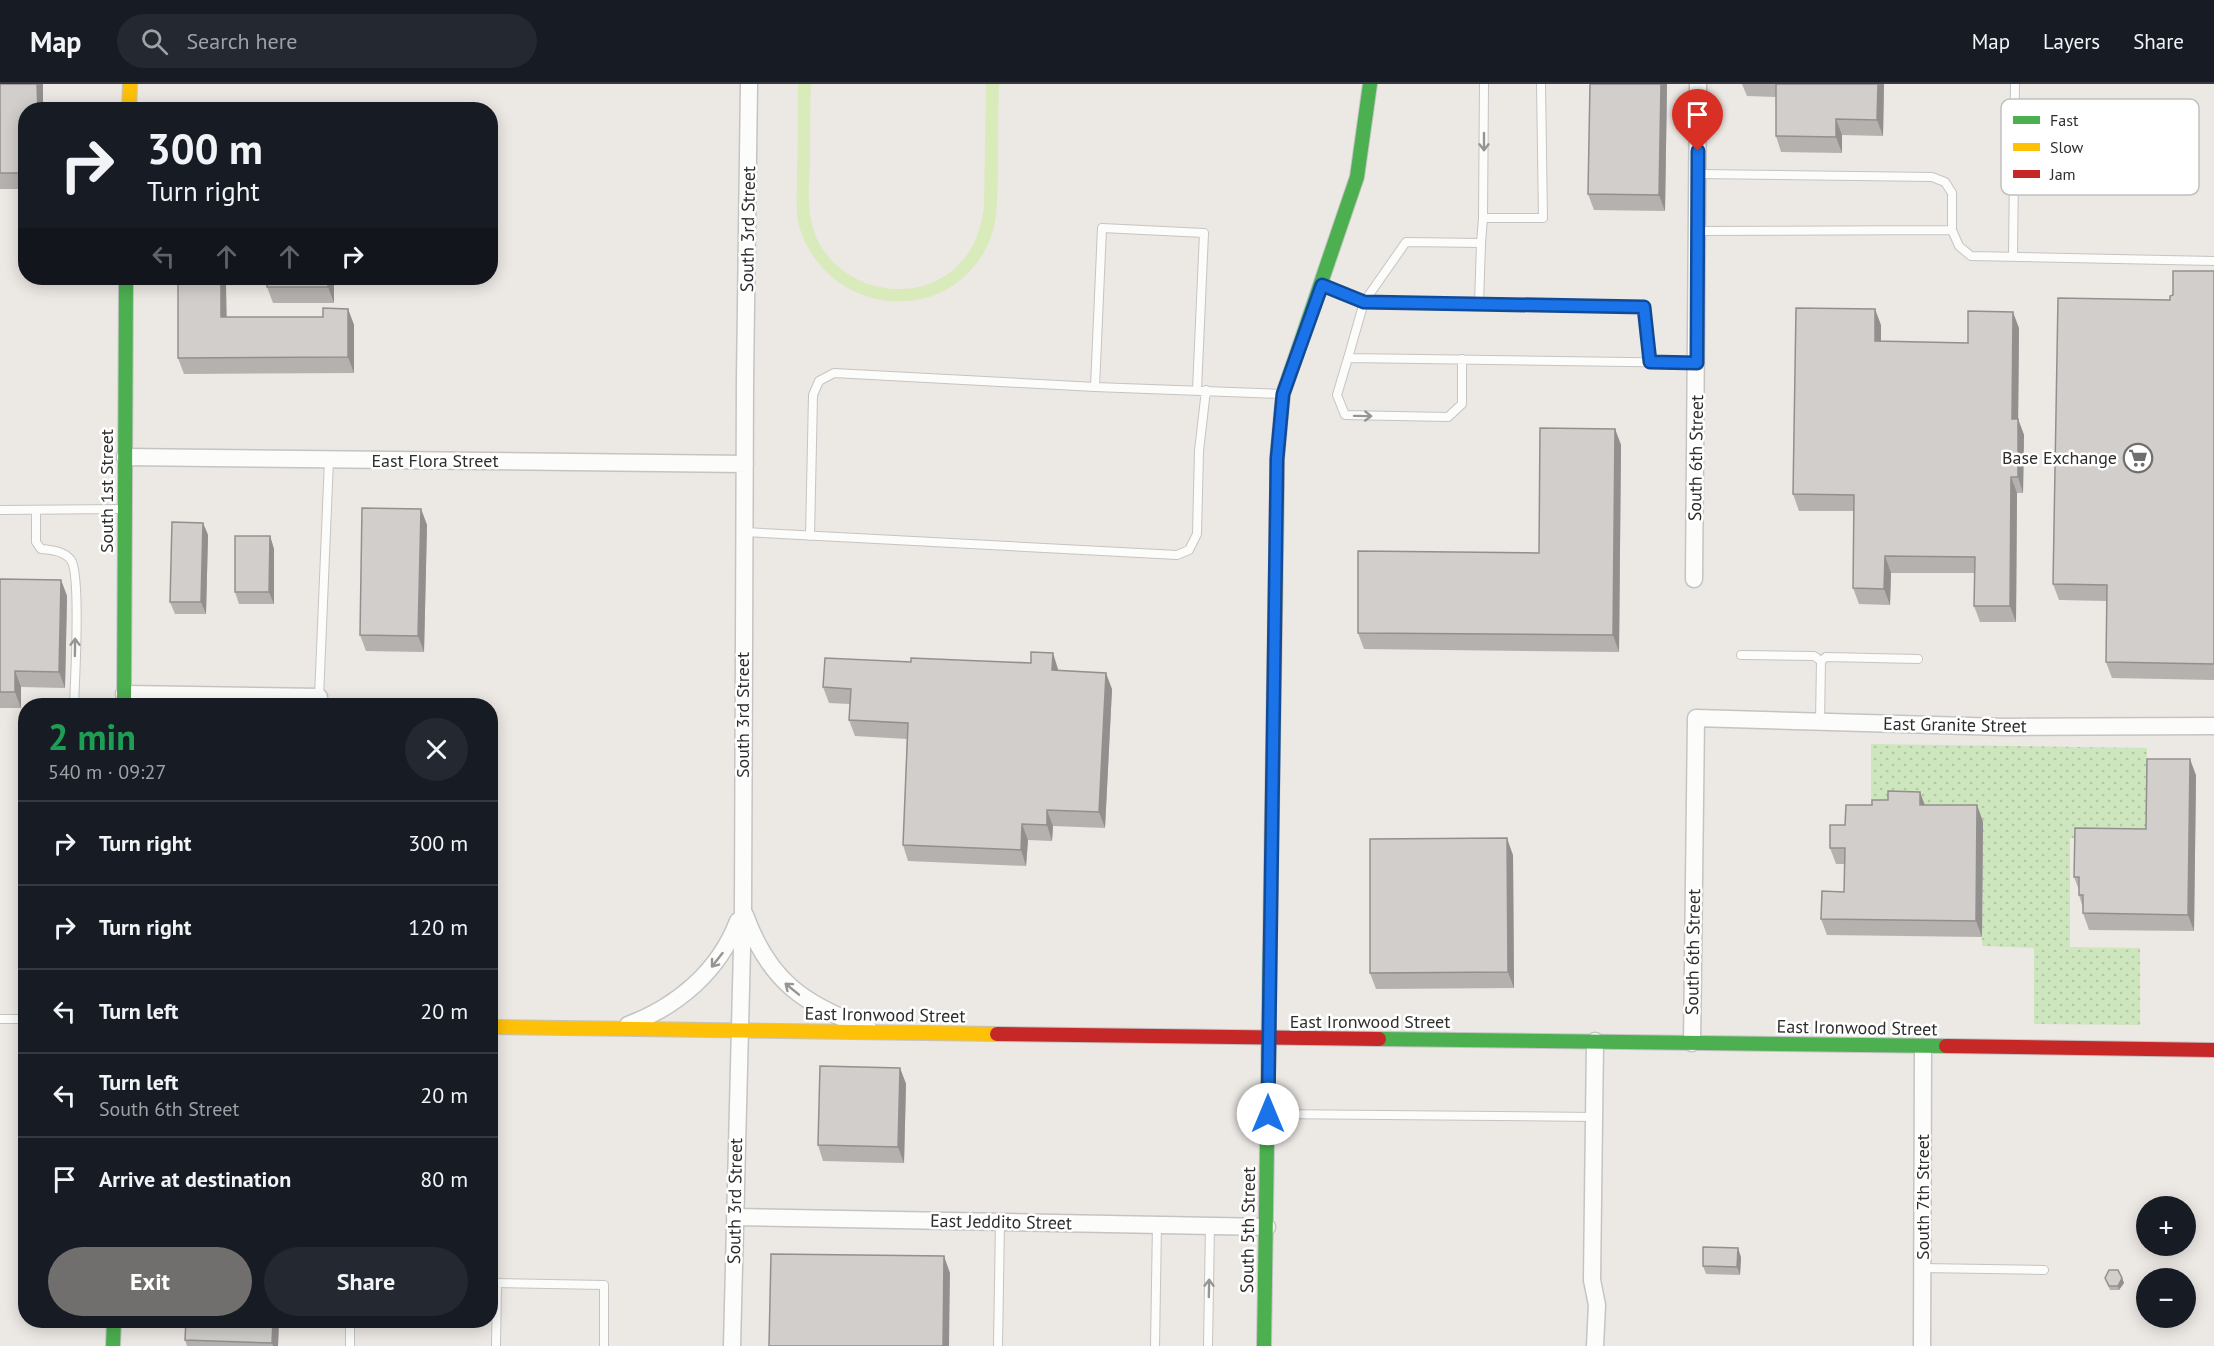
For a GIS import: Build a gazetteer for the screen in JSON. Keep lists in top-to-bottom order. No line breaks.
{"streets":{"street":["South 3rd Street","South 6th Street","East Flora Street","South 1st Street","East Granite Street","East Ironwood Street","South 7th Street","East Jeddito Street","South 5th Street"]},"crossings":[["South 3rd Street","East Flora Street"],["South 3rd Street","East Ironwood Street"],["South 3rd Street","East Jeddito Street"],["South 6th Street","East Granite Street"],["South 6th Street","East Ironwood Street"],["East Flora Street","South 1st Street"],["East Ironwood Street","South 7th Street"],["East Ironwood Street","South 5th Street"],["East Jeddito Street","South 5th Street"]],"places":{"supermarket":["Base Exchange"]},"legend":["Fast","Slow","Jam"],"page":{"header":"Map","search":"Search here","nav":["Map","Layers","Share"],"turn":["300 m","Turn right"],"heading":["2 min","540 m · 09:27"],"list":[{"name":"Turn right","value":"300 m"},{"name":"Turn right","value":"120 m"},{"name":"Turn left","value":"20 m"},{"name":"Turn left","note":"South 6th Street","value":"20 m"},{"name":"Arrive at destination","value":"80 m"}],"map_buttons":["+","−"],"buttons":["Exit","Share"]}}
